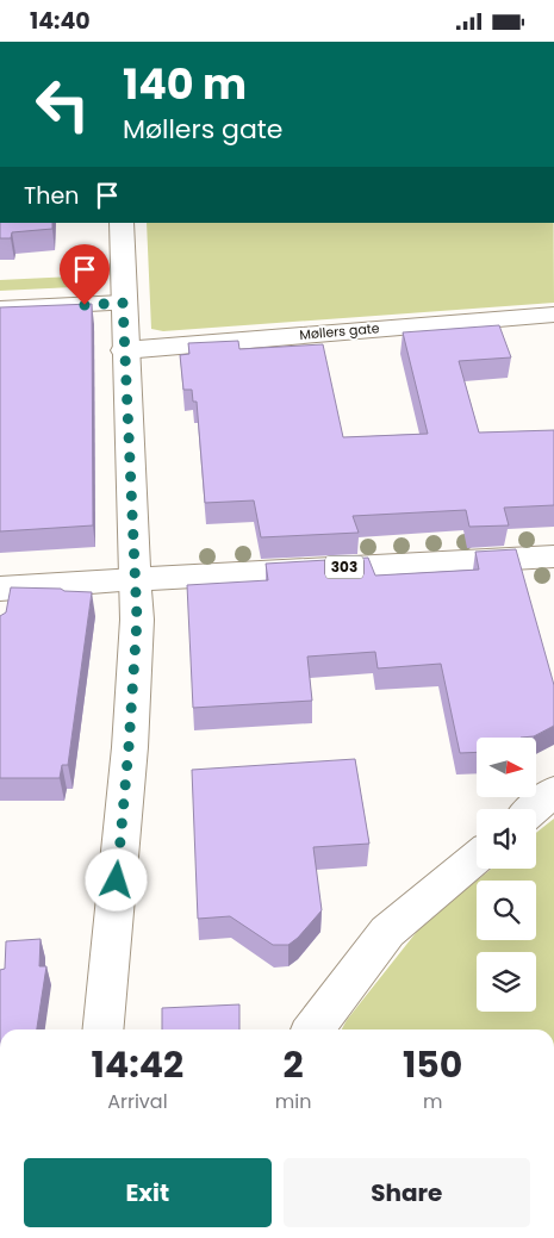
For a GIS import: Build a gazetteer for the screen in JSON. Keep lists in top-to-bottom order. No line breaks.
{"streets":{"main road":["Møllers gate","303"]},"north":"right","page":{"status":"14:40","turn":["140 m","Møllers gate"],"then":"Then","eta":["14:42","Arrival","2","min","150","m"],"buttons":["Exit","Share"]}}
